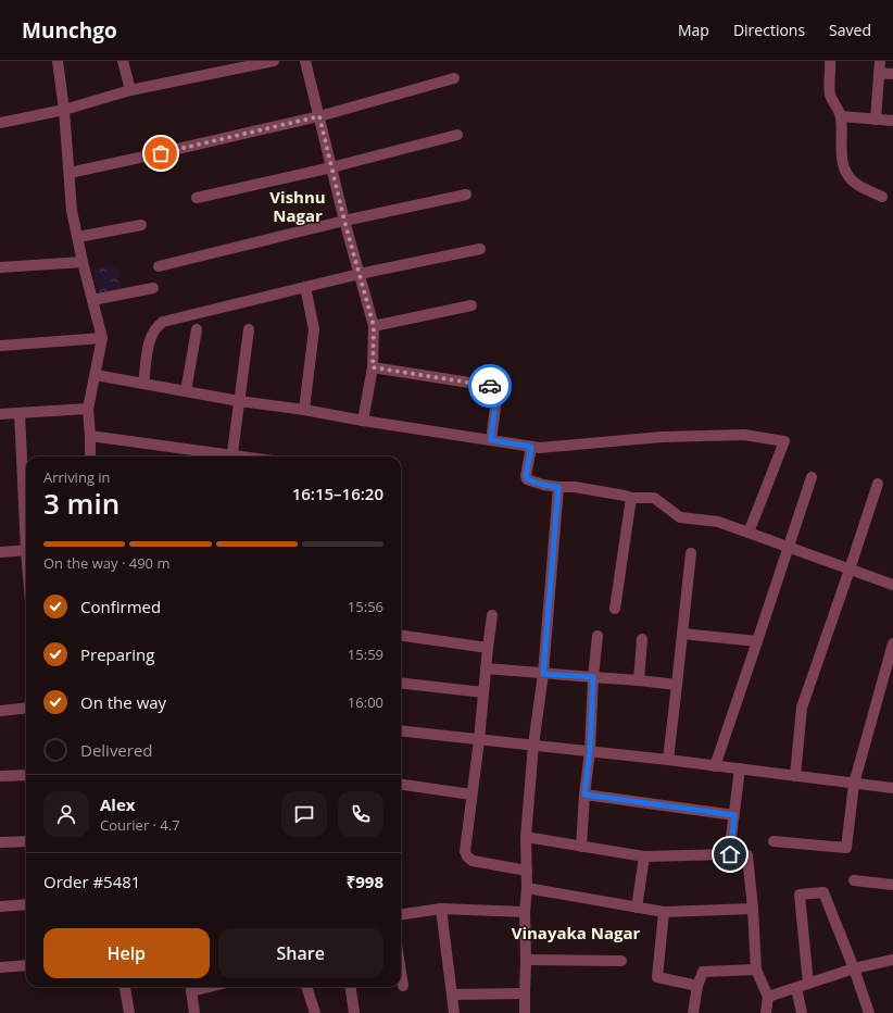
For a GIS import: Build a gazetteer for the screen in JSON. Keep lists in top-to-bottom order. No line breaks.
{"districts":["Vishnu Nagar","Vinayaka Nagar"],"page":{"header":"Munchgo","nav":["Map","Directions","Saved"],"heading":["3 min","Arriving in","16:15–16:20"],"panel":["Alex","Courier · 4.7","Order #5481","₹998"],"bar":"On the way · 490 m","list":[["Confirmed","15:56"],["Preparing","15:59"],["On the way","16:00"],"Delivered"],"buttons":["Help","Share"]}}
